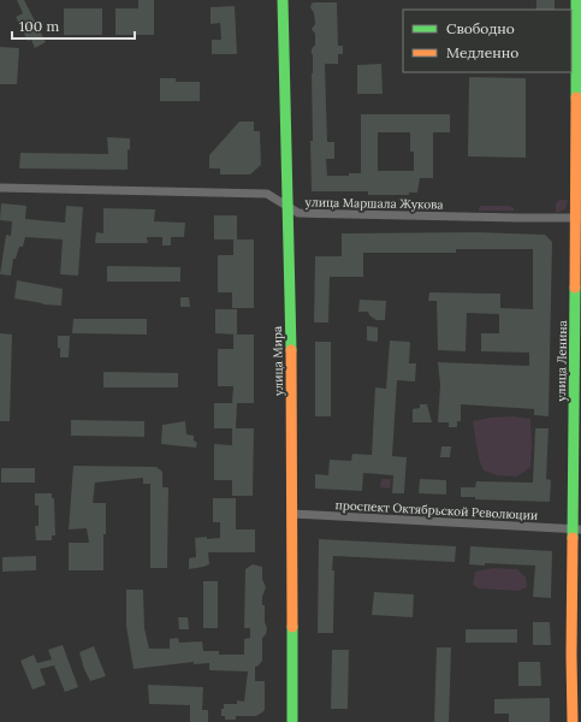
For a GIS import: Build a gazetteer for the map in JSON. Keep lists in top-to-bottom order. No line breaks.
{"streets":{"main road":["улица Мира","улица Ленина"],"street":["улица Маршала Жукова","проспект Октябрьской Революции"]},"crossings":[["улица Маршала Жукова","улица Мира"],["улица Маршала Жукова","улица Ленина"],["улица Мира","проспект Октябрьской Революции"],["улица Ленина","проспект Октябрьской Революции"]],"legend":["Свободно","Медленно"],"scale_bar":"100 m"}
